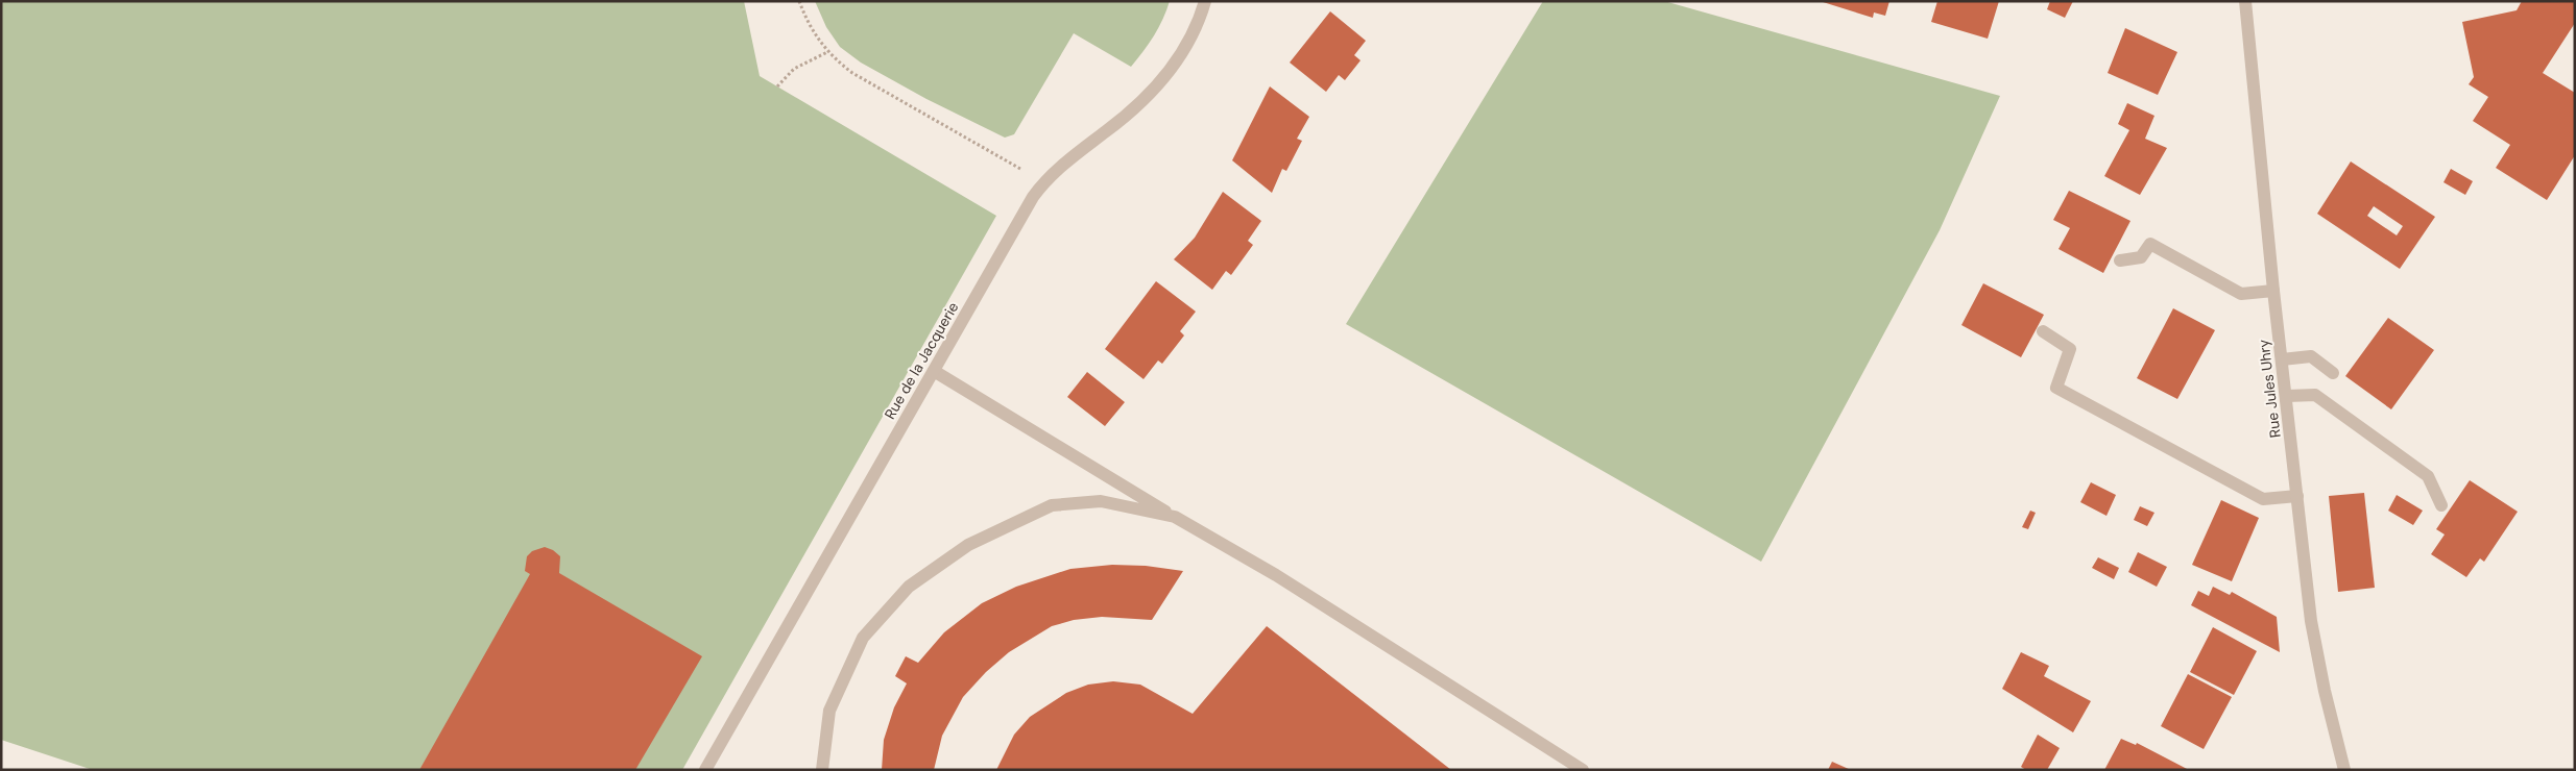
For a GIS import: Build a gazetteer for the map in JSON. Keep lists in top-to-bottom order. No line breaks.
{"streets":{"street":["Rue de la Jacquerie","Rue Jules Uhry"]}}
